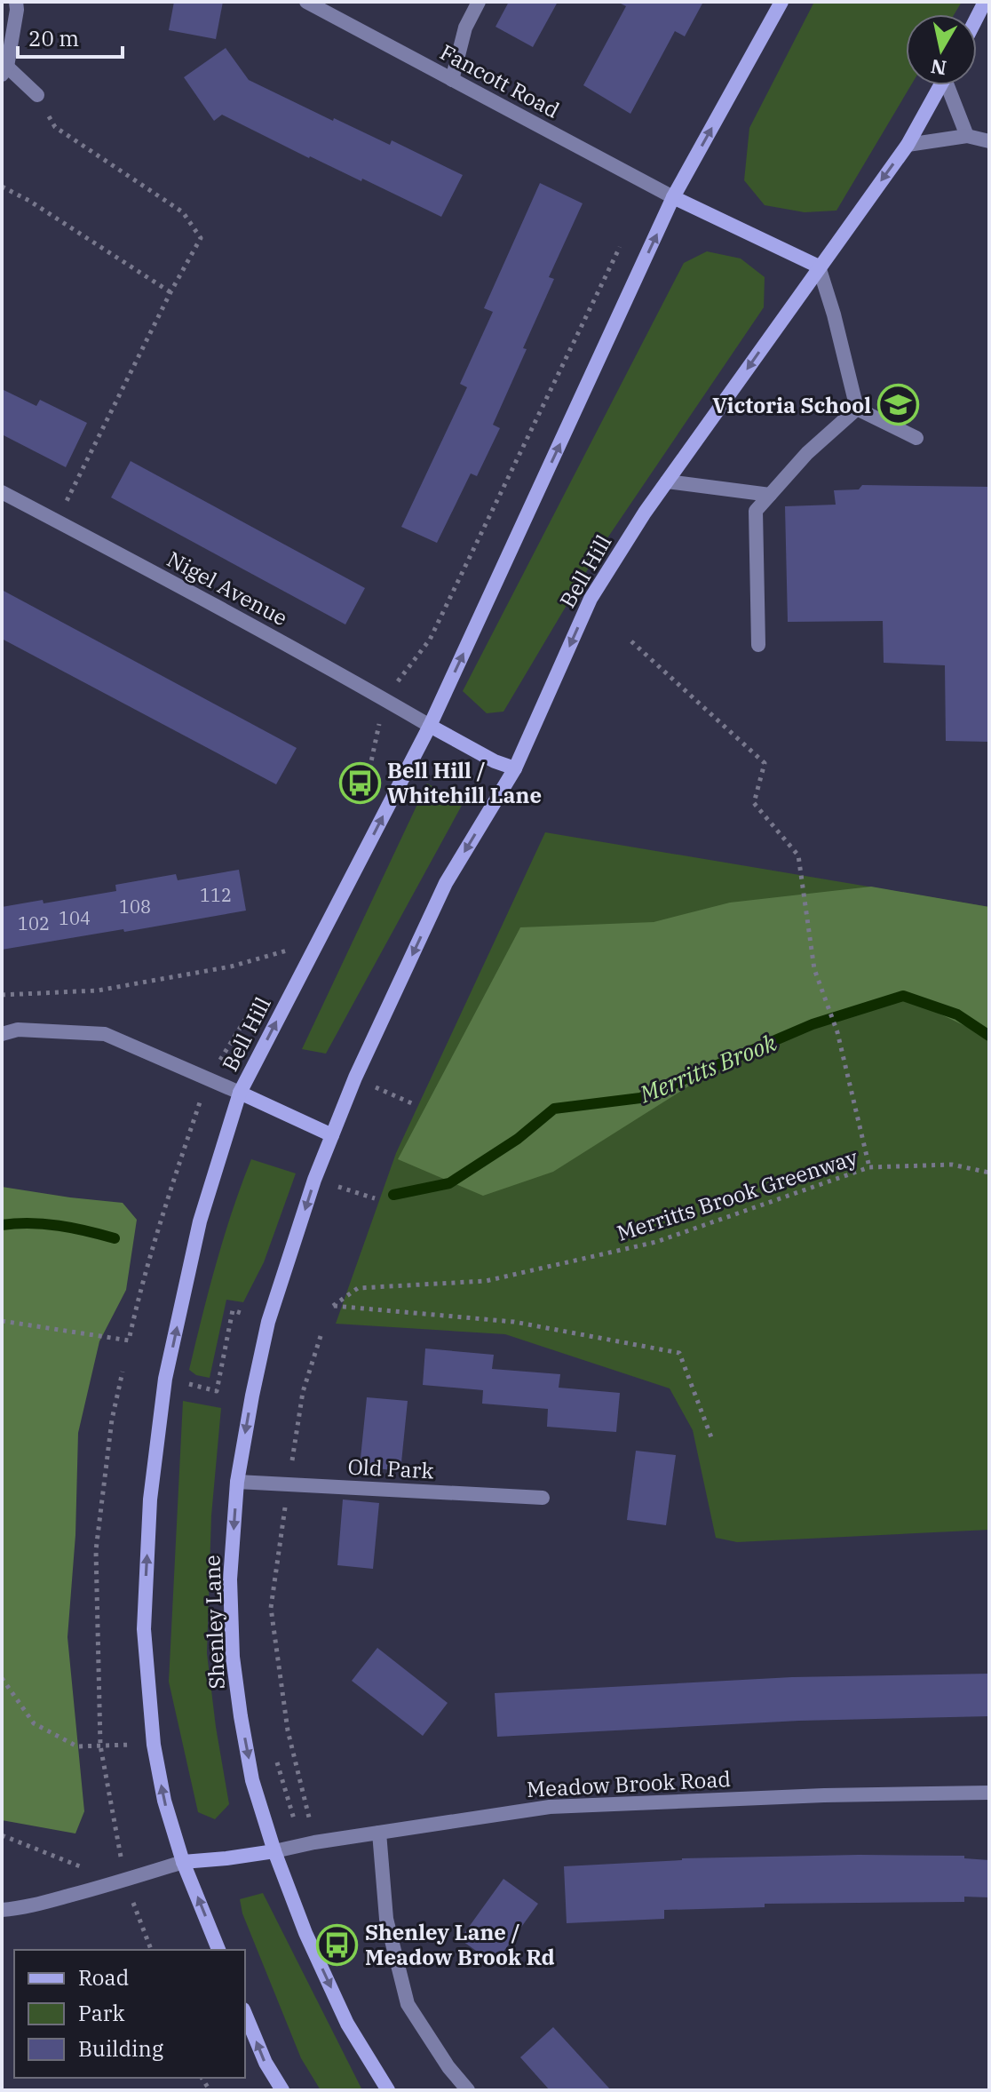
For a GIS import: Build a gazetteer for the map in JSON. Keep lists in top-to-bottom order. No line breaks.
{"streets":{"main road":["Bell Hill","Shenley Lane"],"street":["Fancott Road","Nigel Avenue","Old Park","Meadow Brook Road"],"path":["Merritts Brook Greenway"]},"crossings":[["Fancott Road","Bell Hill"],["Bell Hill","Nigel Avenue"],["Bell Hill","Shenley Lane"],["Old Park","Shenley Lane"],["Shenley Lane","Meadow Brook Road"]],"water":["Merritts Brook"],"places":{"school or university":["Victoria School"],"bus stop":["Bell Hill / Whitehill Lane","Shenley Lane / Meadow Brook Rd"]},"house_numbers":["112","108","104","102"],"legend":["Road","Park","Building"],"scale_bar":"20 m","north":"bottom"}
